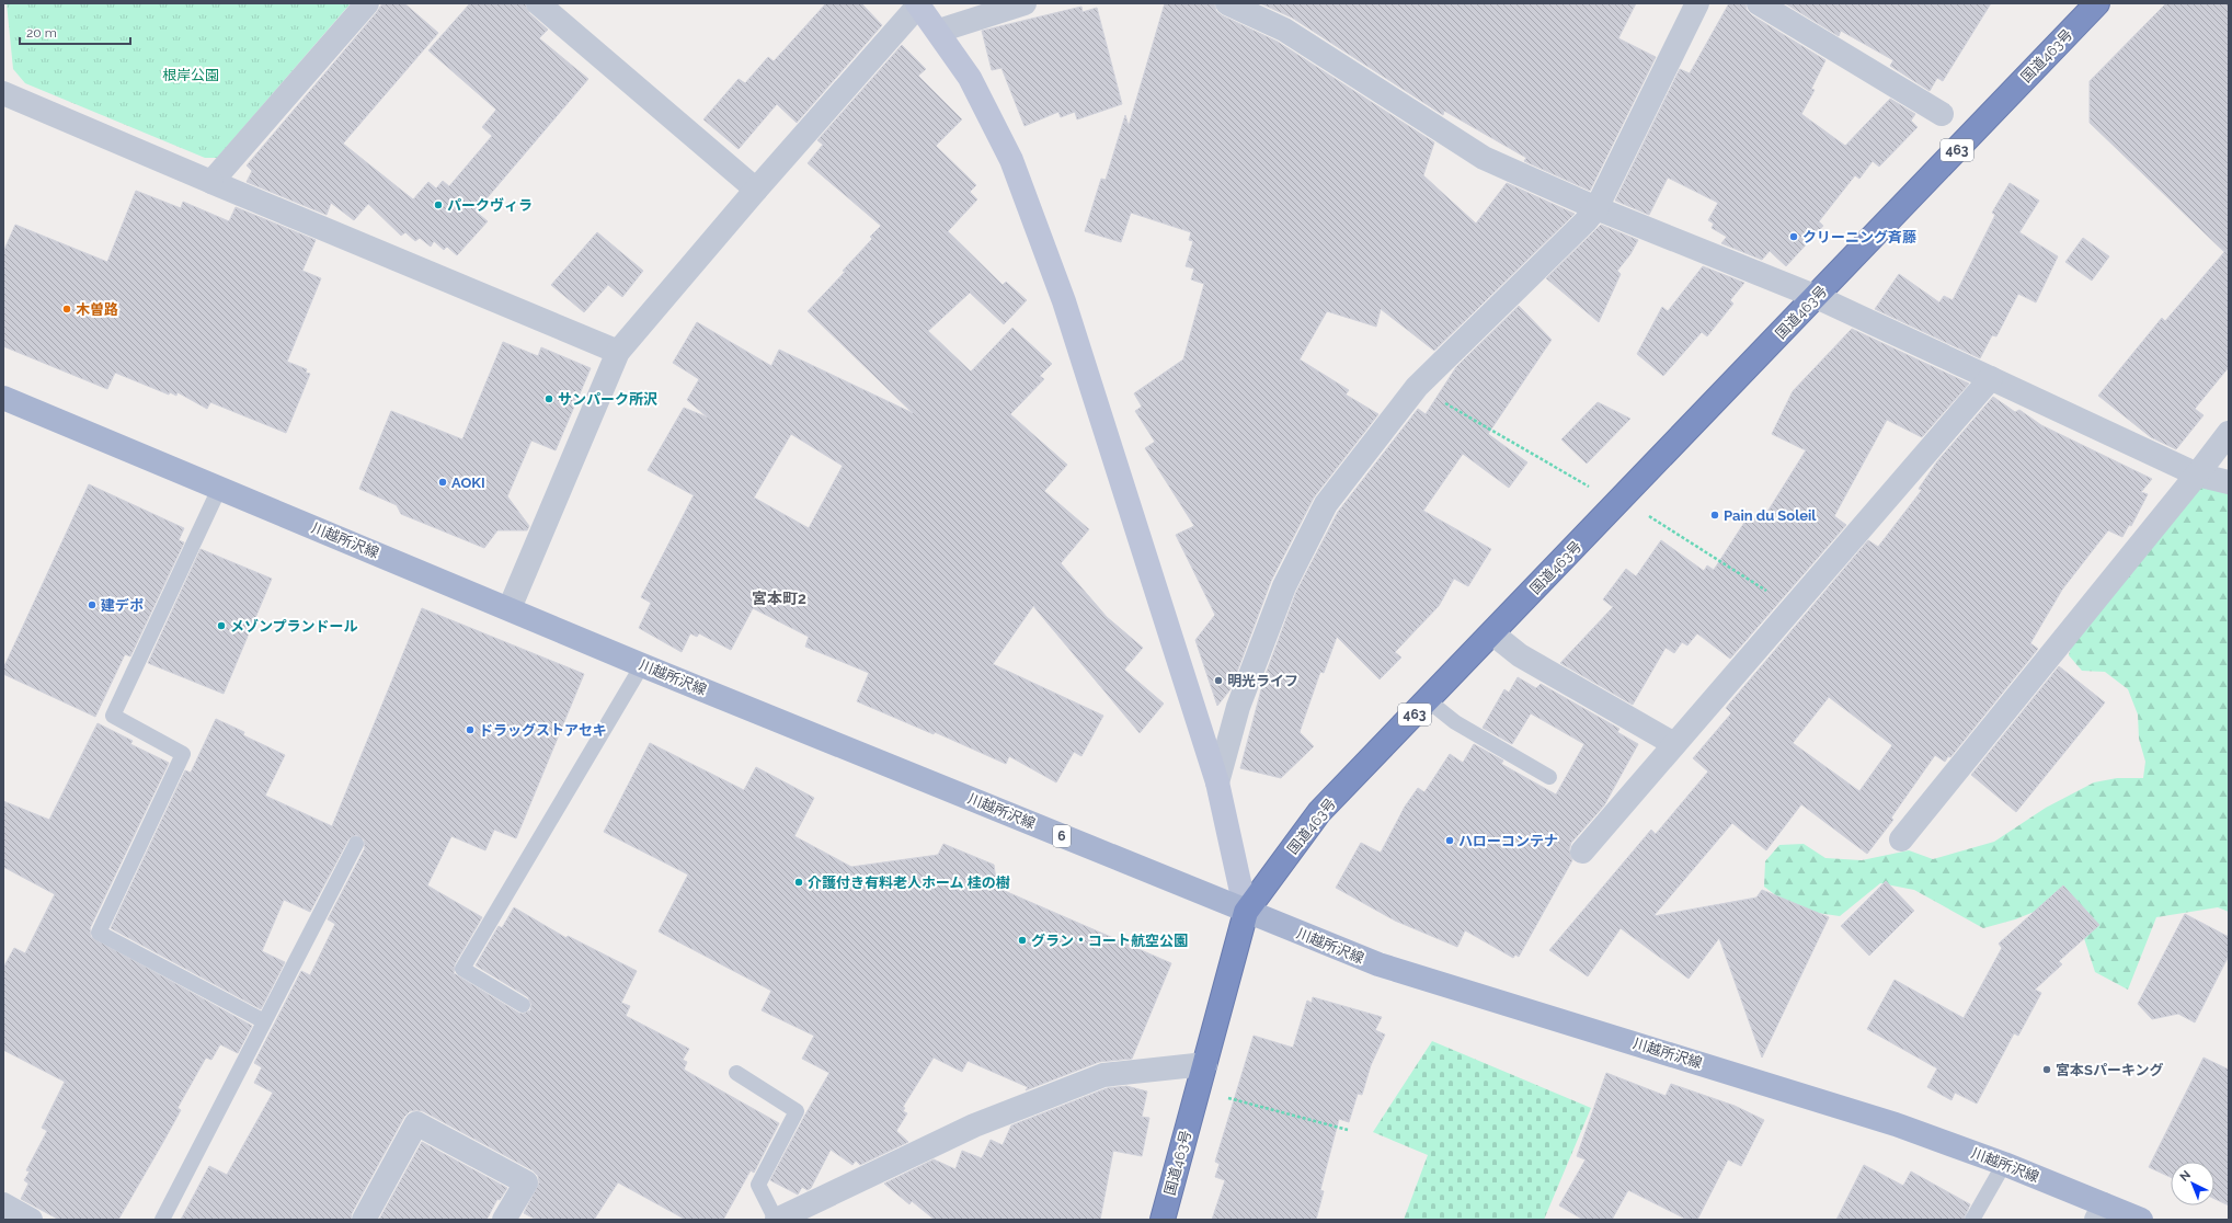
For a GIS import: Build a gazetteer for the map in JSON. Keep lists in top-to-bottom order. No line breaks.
{"streets":{"highway":["国道463号","463"],"main road":["川越所沢線","6"]},"crossings":[["国道463号","川越所沢線"]],"districts":["宮本町2"],"parks":["根岸公園"],"places":["パークヴィラ","クリーニング斉藤","木曽路","サンパーク所沢","AOKI","Pain du Soleil","建デポ","メゾンプランドール","明光ライフ","ドラッグストアセキ","ハローコンテナ","介護付き有料老人ホーム 桂の樹","グラン・コート航空公園","宮本Sパーキング"],"scale_bar":"20 m","north":"top left"}
